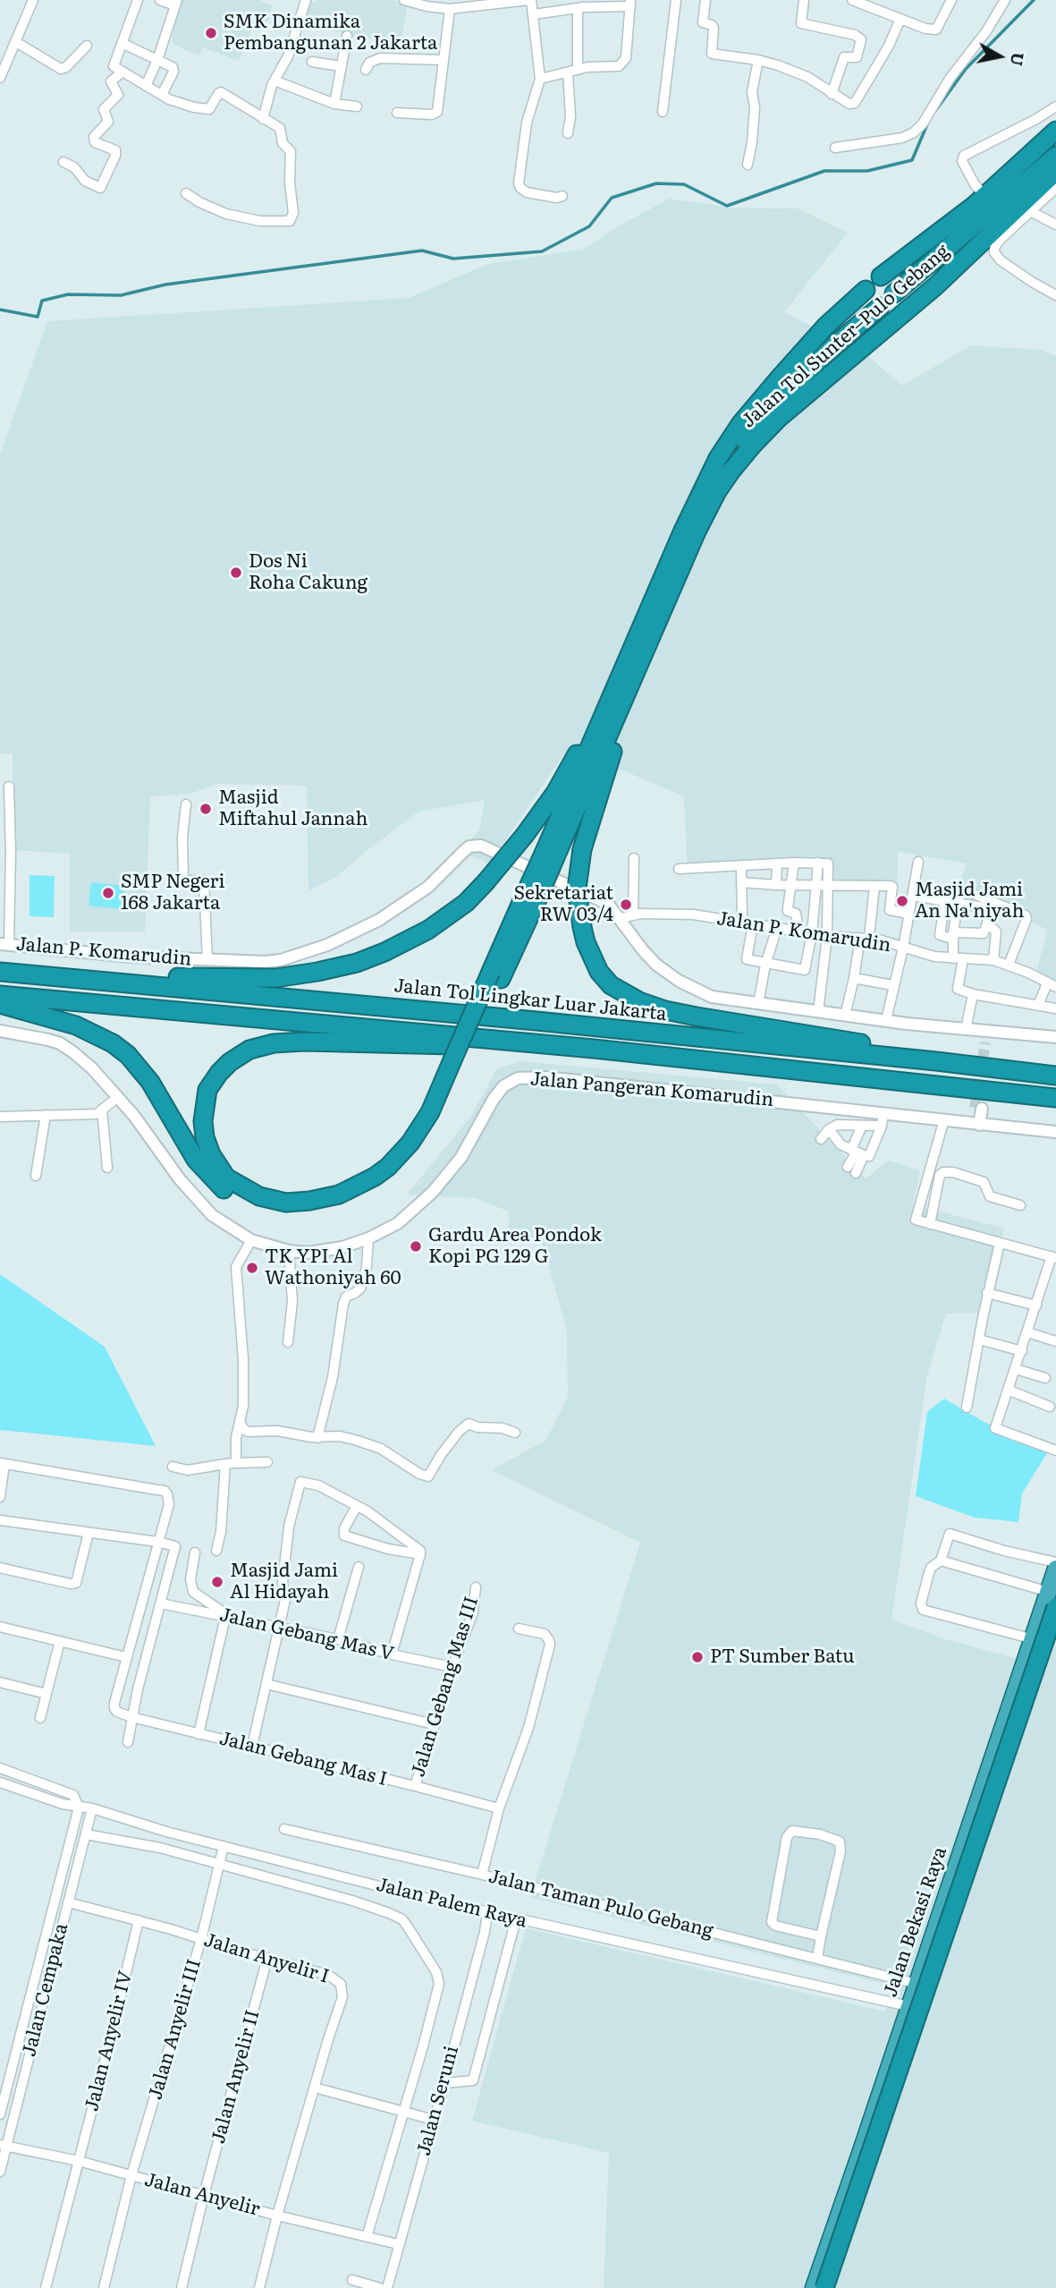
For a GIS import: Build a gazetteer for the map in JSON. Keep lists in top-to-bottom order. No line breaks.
{"streets":{"highway":["Jalan Tol Sunter–Pulo Gebang","Jalan Tol Lingkar Luar Jakarta","Jalan Bekasi Raya"],"street":["Jalan P. Komarudin","Jalan Pangeran Komarudin","Jalan Gebang Mas V","Jalan Gebang Mas III","Jalan Gebang Mas I","Jalan Palem Raya","Jalan Taman Pulo Gebang","Jalan Anyelir I","Jalan Cempaka","Jalan Anyelir III","Jalan Anyelir IV","Jalan Anyelir II","Jalan Seruni","Jalan Anyelir"]},"crossings":[["Jalan Gebang Mas V","Jalan Gebang Mas III"],["Jalan Gebang Mas III","Jalan Gebang Mas I"],["Jalan Palem Raya","Jalan Bekasi Raya"],["Jalan Palem Raya","Jalan Cempaka"],["Jalan Palem Raya","Jalan Anyelir III"],["Jalan Palem Raya","Jalan Seruni"],["Jalan Taman Pulo Gebang","Jalan Bekasi Raya"],["Jalan Anyelir I","Jalan Cempaka"],["Jalan Anyelir I","Jalan Anyelir III"],["Jalan Anyelir I","Jalan Anyelir IV"],["Jalan Anyelir I","Jalan Anyelir II"],["Jalan Anyelir I","Jalan Anyelir"],["Jalan Cempaka","Jalan Anyelir"],["Jalan Anyelir III","Jalan Anyelir"],["Jalan Anyelir IV","Jalan Anyelir"],["Jalan Anyelir II","Jalan Anyelir"],["Jalan Seruni","Jalan Anyelir"]],"places":["SMK Dinamika Pembangunan 2 Jakarta","Dos Ni Roha Cakung","Masjid Miftahul Jannah","SMP Negeri 168 Jakarta","Masjid Jami An Na'niyah","Sekretariat RW 03/4","Gardu Area Pondok Kopi PG 129 G","TK YPI Al Wathoniyah 60","Masjid Jami Al Hidayah","PT Sumber Batu"],"north":"right"}
